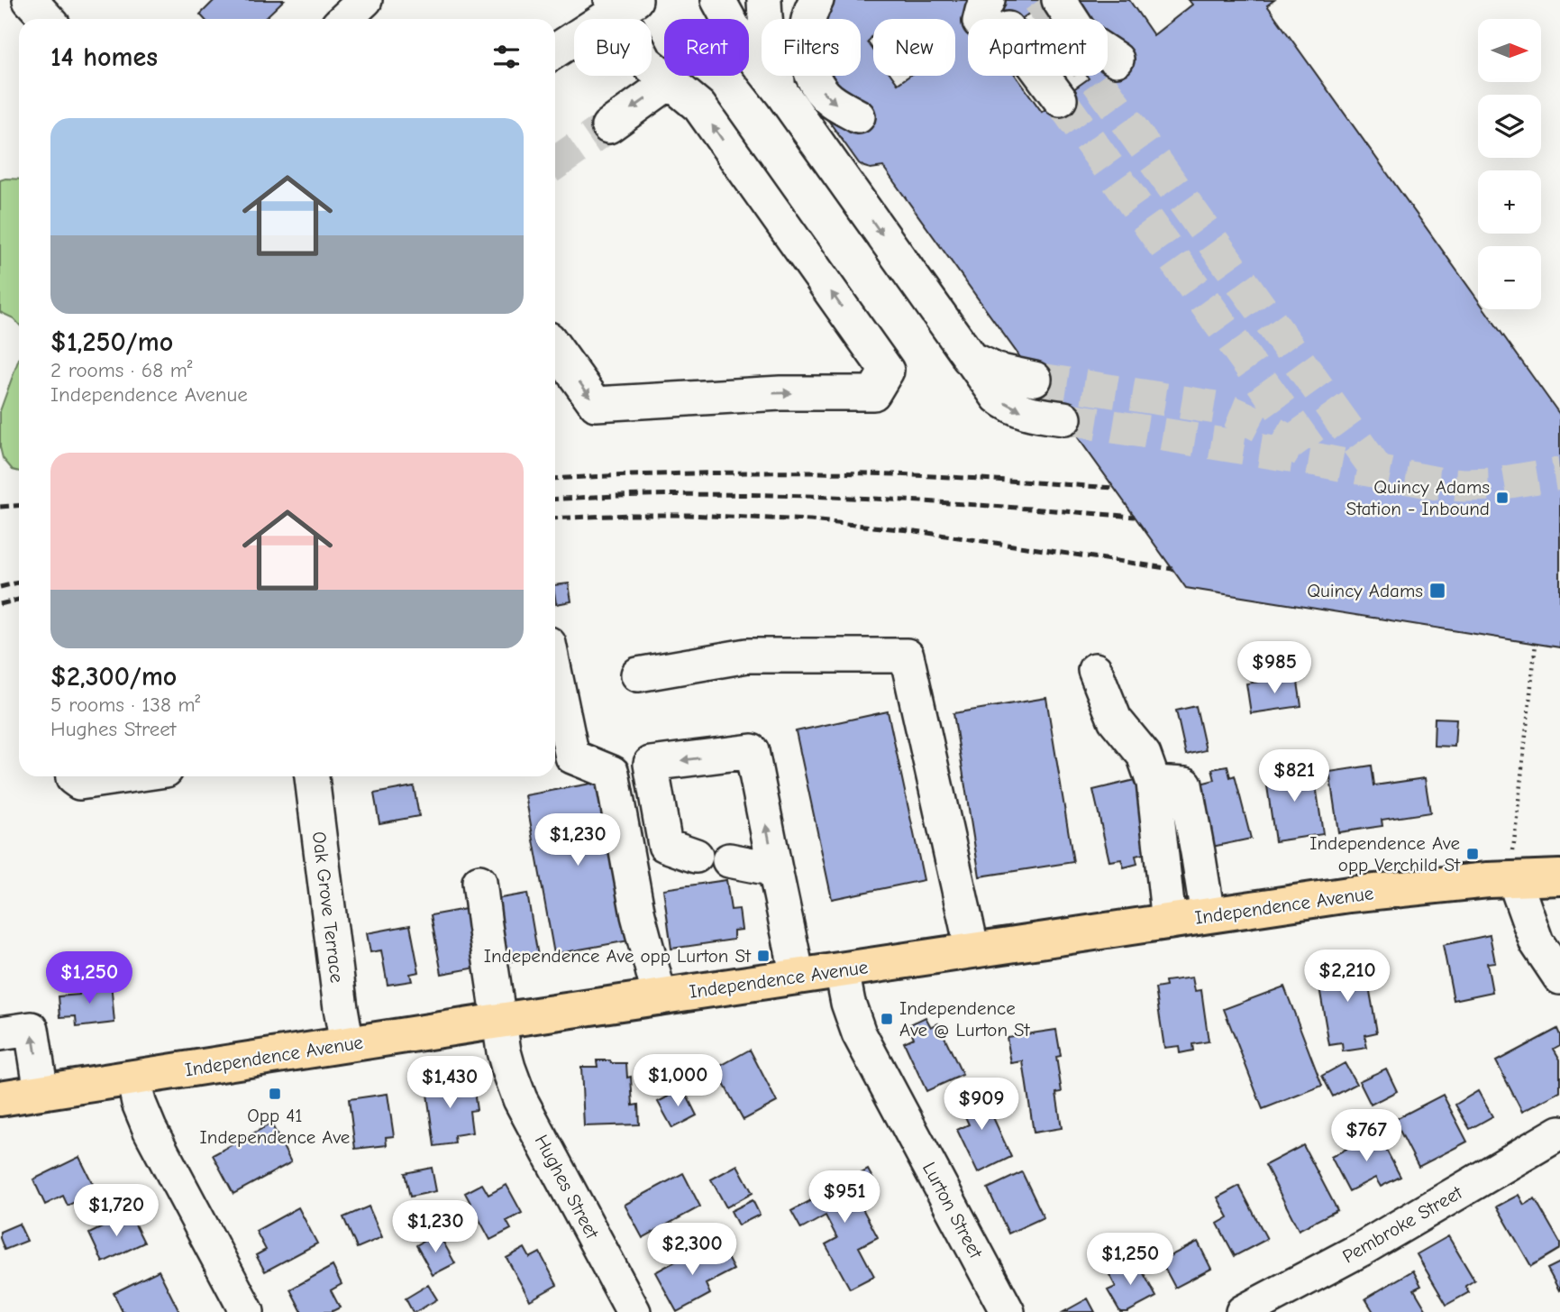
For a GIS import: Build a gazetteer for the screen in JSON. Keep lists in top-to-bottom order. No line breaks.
{"streets":{"main road":["Independence Avenue"],"street":["Oak Grove Terrace","Hughes Street","Lurton Street","Pembroke Street"]},"crossings":[["Independence Avenue","Oak Grove Terrace"],["Independence Avenue","Hughes Street"],["Independence Avenue","Lurton Street"]],"places":{"transit":["Quincy Adams Station - Inbound","Quincy Adams","Independence Ave opp Verchild St","Independence Ave opp Lurton St","Independence Ave @ Lurton St","Opp 41 Independence Ave"]},"north":"right","page":{"map_buttons":["+","−"],"chip":["Buy","Rent","Filters","New","Apartment"],"heading":"14 homes","list":[{"name":"$1,250/mo","note":"2 rooms · 68 m² · Independence Avenue"},{"name":"$2,300/mo","note":"5 rooms · 138 m² · Hughes Street"}],"price":["$985","$821","$1,230","$2,210","$1,250","$1,000","$1,430","$909","$767","$951","$1,720","$1,230","$2,300","$1,250"]}}
